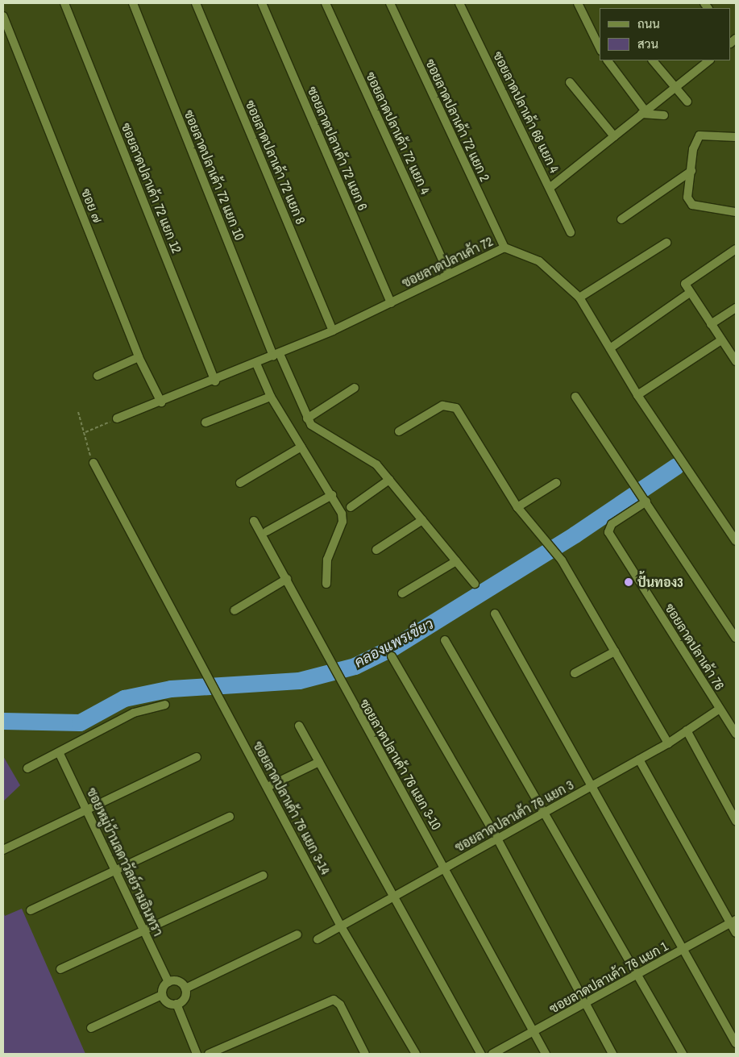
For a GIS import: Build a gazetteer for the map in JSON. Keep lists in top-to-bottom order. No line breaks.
{"streets":{"street":["ซอยลาดปลาเค้า 66 แยก 4","ซอยลาดปลาเค้า 72 แยก 2","ซอยลาดปลาเค้า 72 แยก 4","ซอยลาดปลาเค้า 72 แยก 6","ซอยลาดปลาเค้า 72 แยก 8","ซอยลาดปลาเค้า 72 แยก 10","ซอยลาดปลาเค้า 72 แยก 12","ซอย ๗","ซอยลาดปลาเค้า 72","ซอยลาดปลาเค้า 76","ซอยลาดปลาเค้า 76 แยก 3-10","ซอยลาดปลาเค้า 76 แยก 3-14","ซอยลาดปลาเค้า 76 แยก 3","ซอยหมู่บ้านลดาวัลย์รามอินทรา","ซอยลาดปลาเค้า 76 แยก 1"]},"crossings":[["ซอยลาดปลาเค้า 72 แยก 2","ซอยลาดปลาเค้า 72"],["ซอยลาดปลาเค้า 72 แยก 4","ซอยลาดปลาเค้า 72"],["ซอยลาดปลาเค้า 72 แยก 6","ซอยลาดปลาเค้า 72"],["ซอยลาดปลาเค้า 72 แยก 8","ซอยลาดปลาเค้า 72"],["ซอยลาดปลาเค้า 72 แยก 10","ซอยลาดปลาเค้า 72"],["ซอยลาดปลาเค้า 72 แยก 12","ซอยลาดปลาเค้า 72"],["ซอย ๗","ซอยลาดปลาเค้า 72"],["ซอยลาดปลาเค้า 76","ซอยลาดปลาเค้า 76 แยก 3"],["ซอยลาดปลาเค้า 76 แยก 3-10","ซอยลาดปลาเค้า 76 แยก 3"],["ซอยลาดปลาเค้า 76 แยก 3-10","ซอยลาดปลาเค้า 76 แยก 1"],["ซอยลาดปลาเค้า 76 แยก 3-14","ซอยลาดปลาเค้า 76 แยก 3"]],"water":["คลองแพรเขียว"],"places":["ปั้นทอง3"],"legend":["ถนน","สวน"]}
